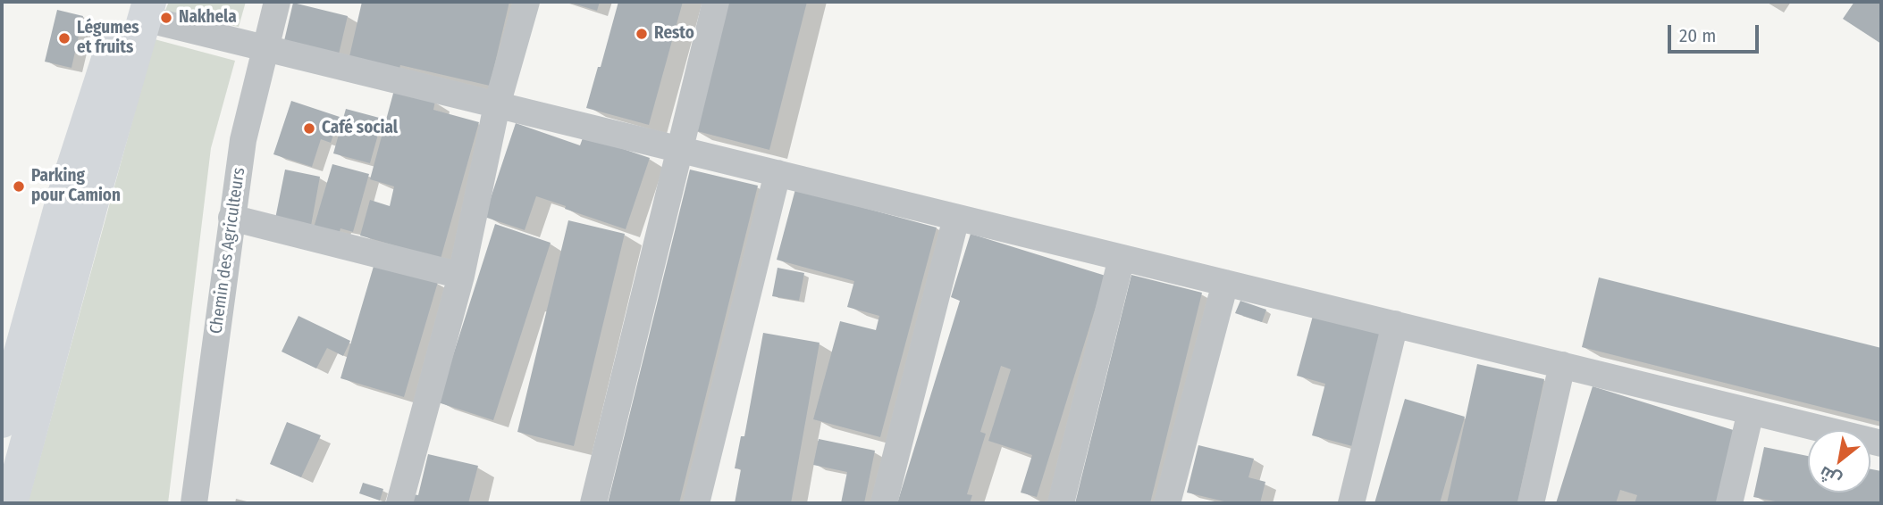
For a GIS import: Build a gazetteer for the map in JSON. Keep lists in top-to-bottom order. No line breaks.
{"streets":{"street":["Chemin des Agriculteurs"]},"places":["Nakhela","Resto","Légumes et fruits","Café social","Parking pour Camion"],"scale_bar":"20 m","north":"bottom left"}
